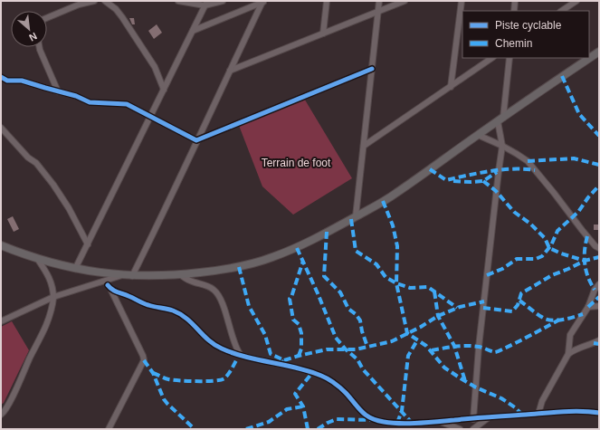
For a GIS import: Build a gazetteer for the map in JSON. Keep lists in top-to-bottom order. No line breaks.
{"parks":["Terrain de foot"],"legend":["Piste cyclable","Chemin"],"north":"bottom right"}
